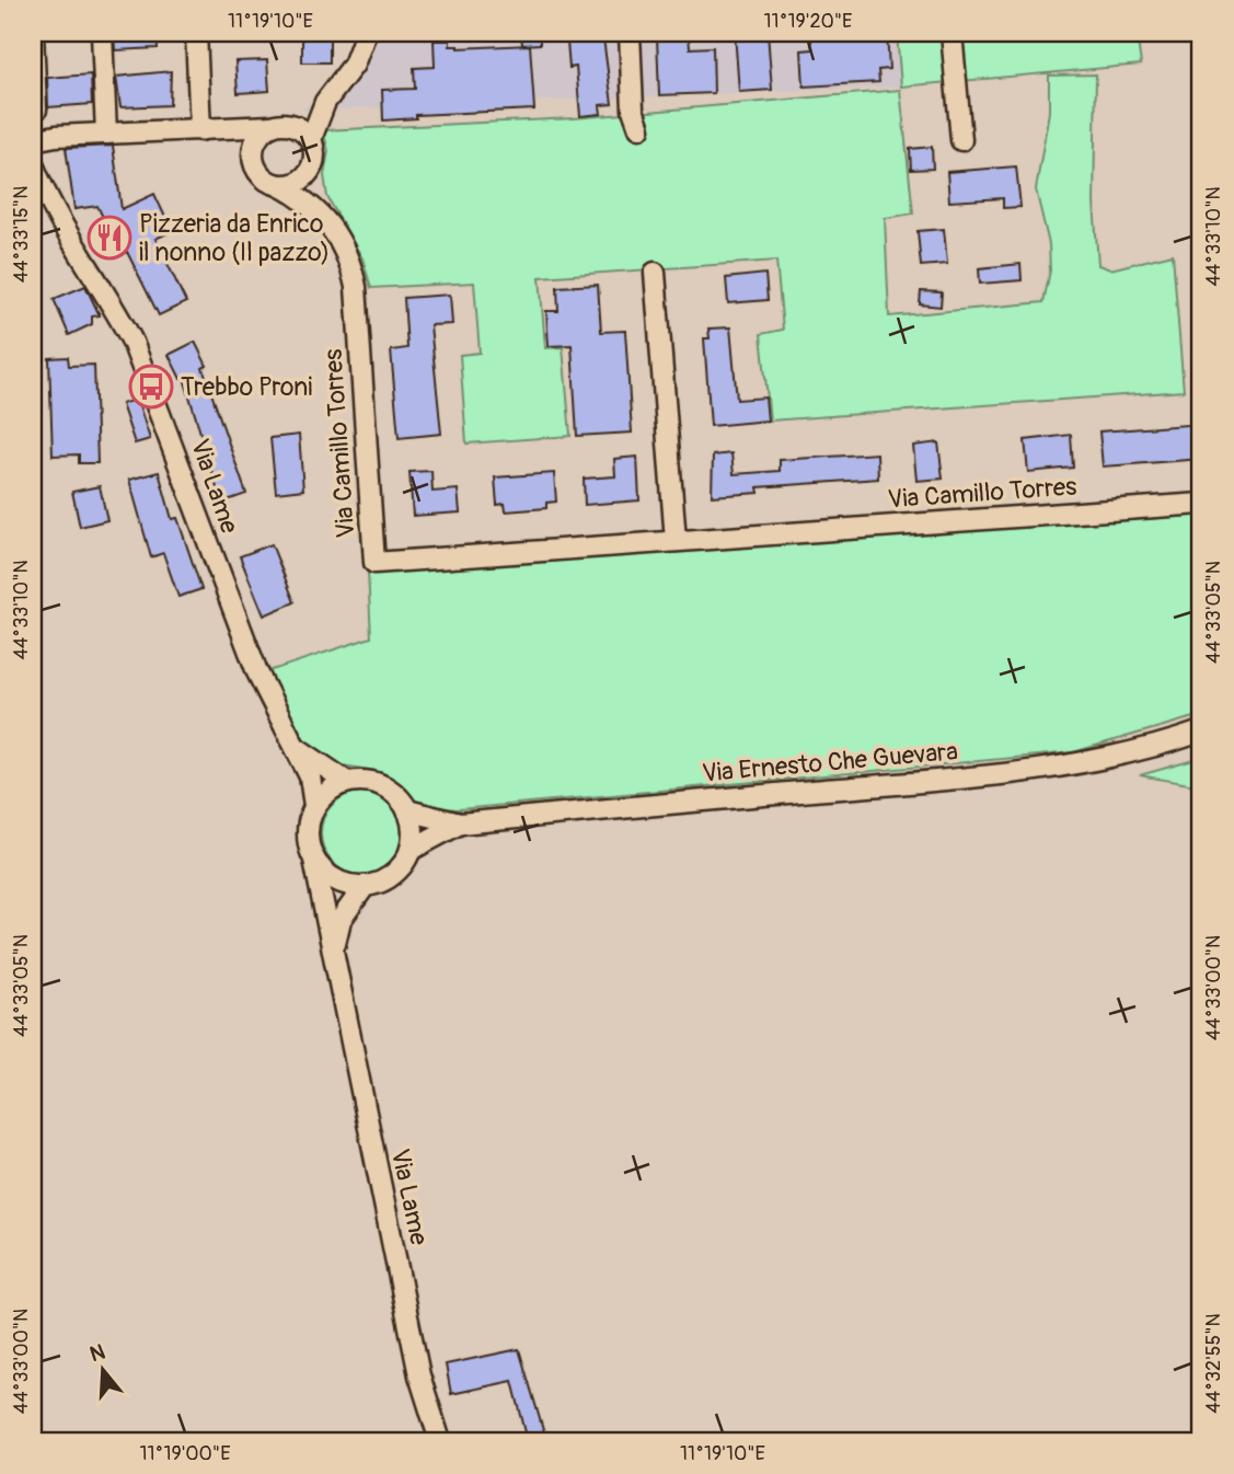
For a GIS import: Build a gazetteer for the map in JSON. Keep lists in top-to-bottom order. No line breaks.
{"streets":{"street":["Via Camillo Torres","Via Lame","Via Ernesto Che Guevara"]},"crossings":[["Via Lame","Via Ernesto Che Guevara"]],"places":{"restaurant":["Pizzeria da Enrico il nonno (Il pazzo)"],"bus stop":["Trebbo Proni"]},"north":"top","coordinates":["11°19'10\"E","11°19'20\"E","44°33'15\"N","44°33'10\"N","44°33'05\"N","44°33'00\"N","44°32'55\"N","11°19'00\"E"]}
